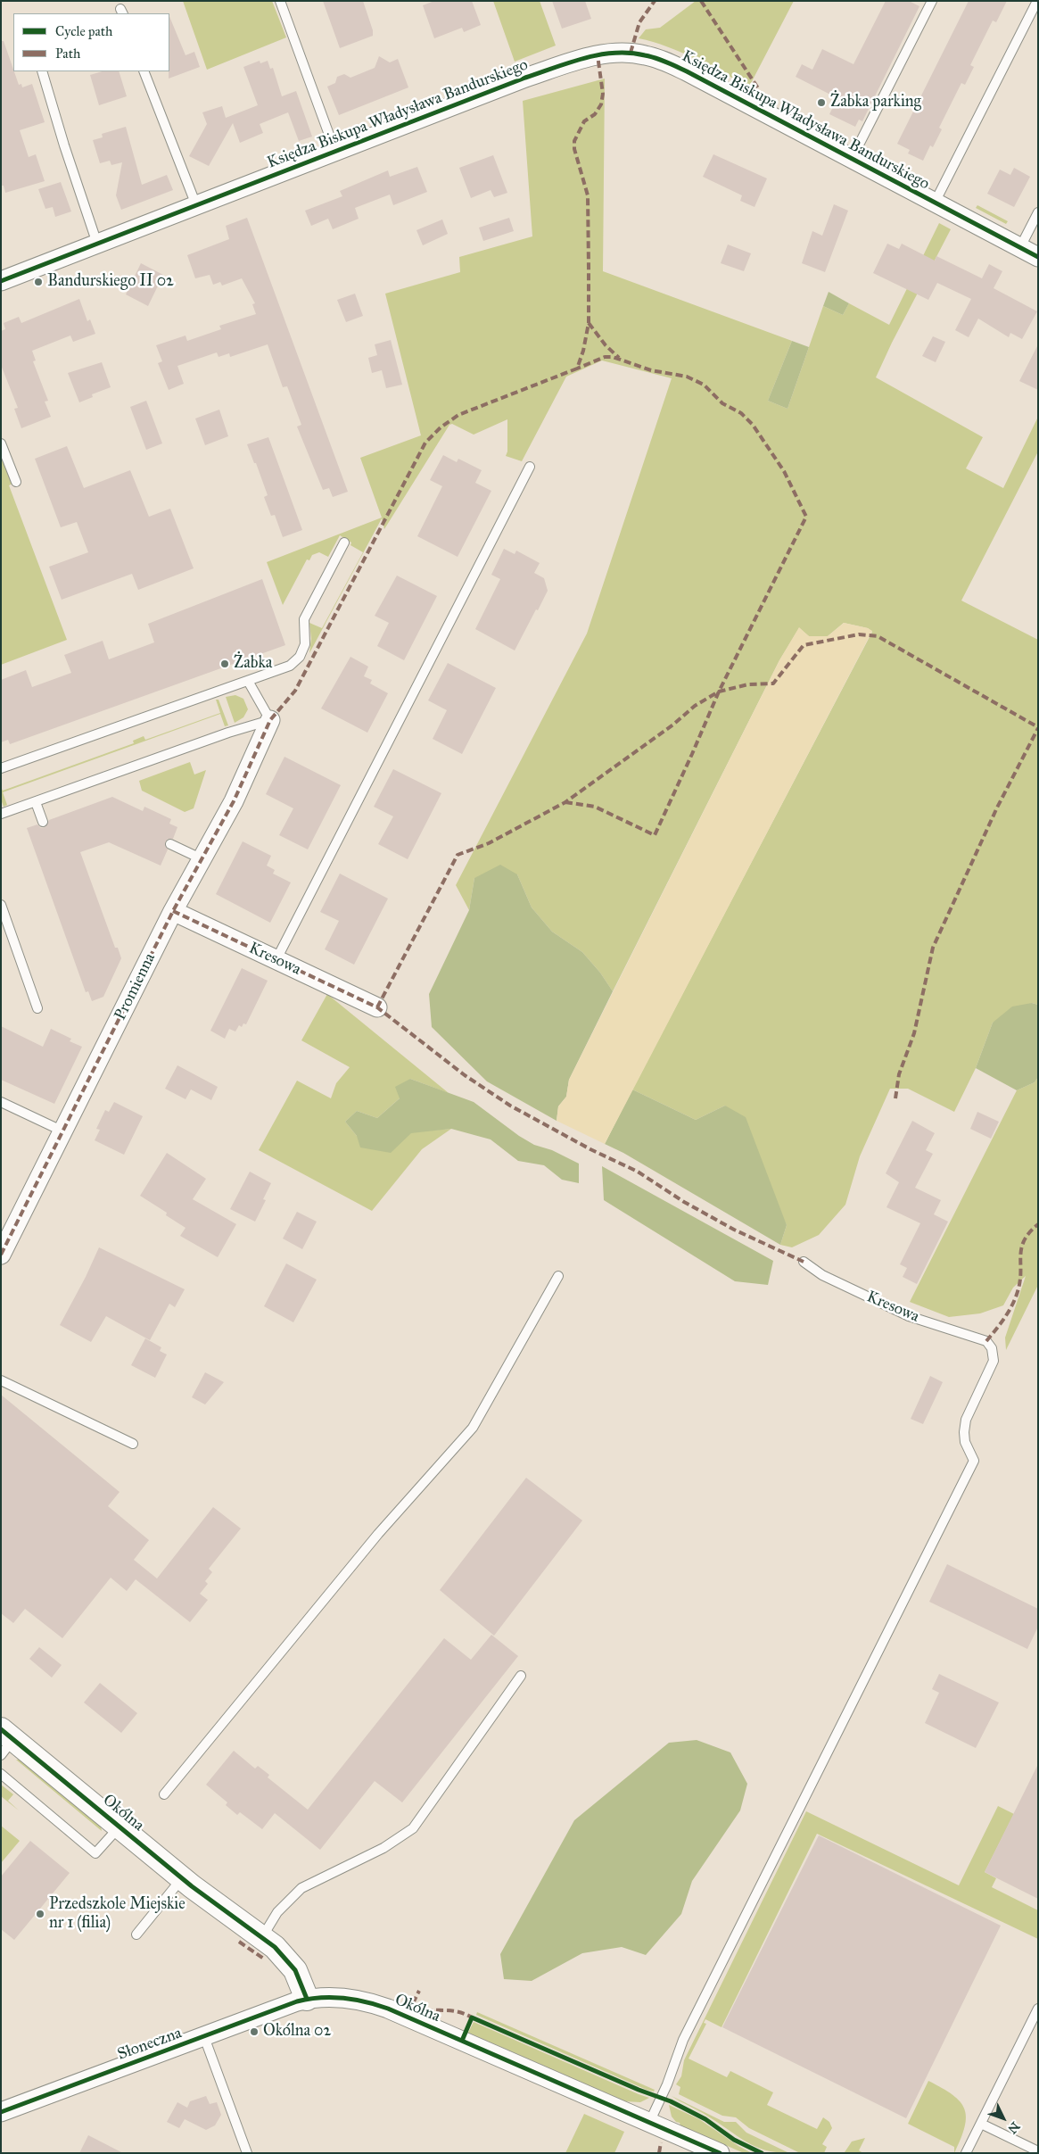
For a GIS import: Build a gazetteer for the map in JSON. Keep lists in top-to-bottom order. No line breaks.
{"streets":{"street":["Księdza Biskupa Władysława Bandurskiego","Kresowa","Promienna","Okólna","Słoneczna"]},"crossings":[["Kresowa","Promienna"],["Kresowa","Okólna"],["Okólna","Słoneczna"]],"places":["Żabka parking","Bandurskiego II 02","Żabka","Przedszkole Miejskie nr 1 (filia)","Okólna 02"],"legend":["Cycle path","Path"],"north":"bottom right"}
